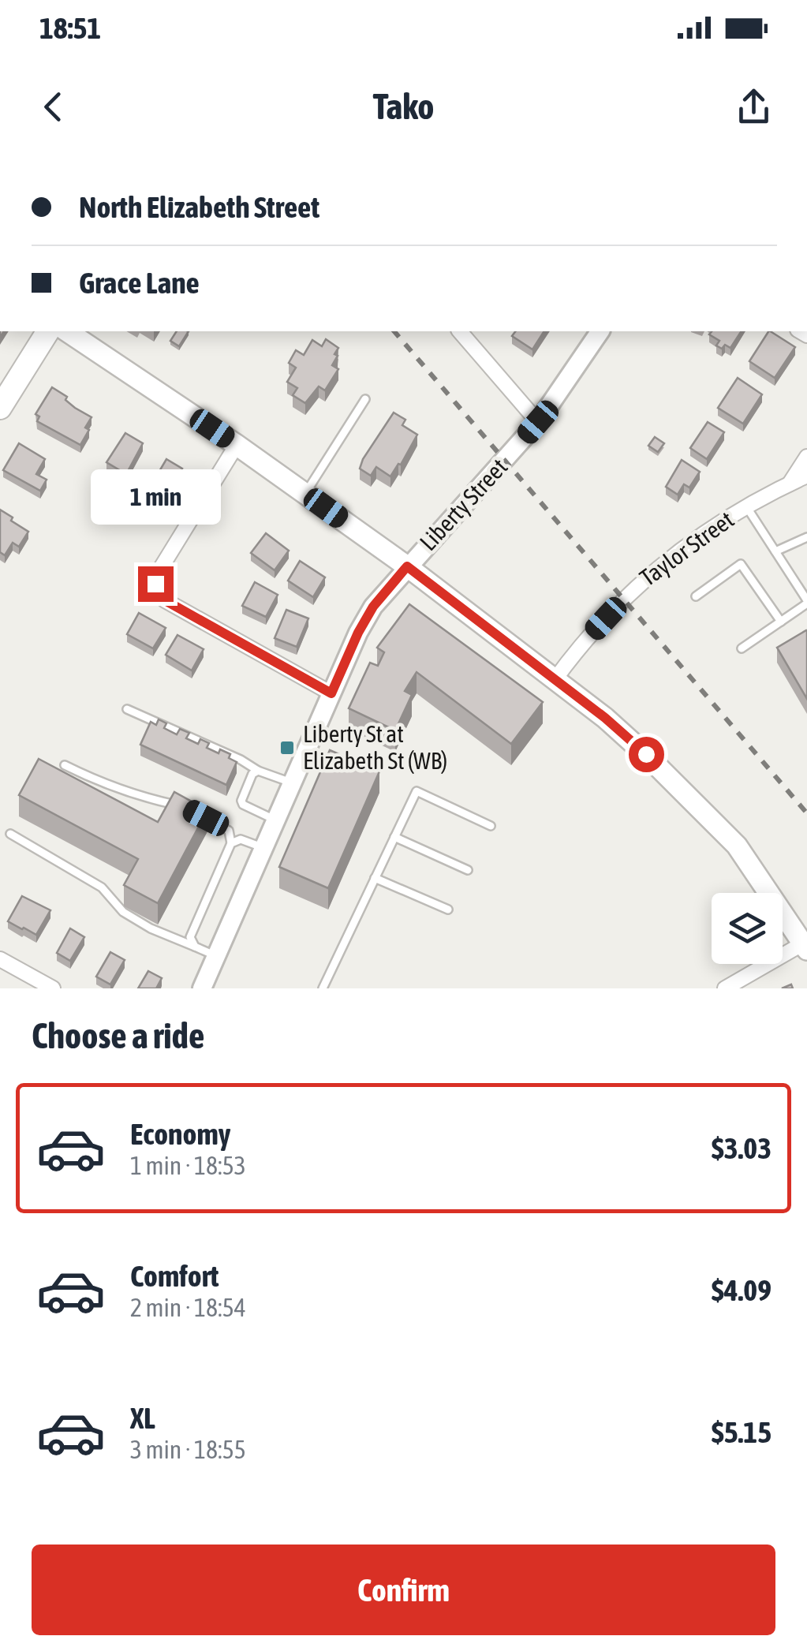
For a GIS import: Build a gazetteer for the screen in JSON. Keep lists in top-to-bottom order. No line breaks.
{"streets":{"street":["Liberty Street","Taylor Street"]},"places":{"transit":["Liberty St at Elizabeth St (WB)"]},"page":{"status":"18:51","header":"Tako","banner":["North Elizabeth Street","Grace Lane"],"bubble":"1 min","heading":"Choose a ride","list":[{"name":"Economy","note":"1 min · 18:53","value":"$3.03"},{"name":"Comfort","note":"2 min · 18:54","value":"$4.09"},{"name":"XL","note":"3 min · 18:55","value":"$5.15"}],"buttons":"Confirm"}}
